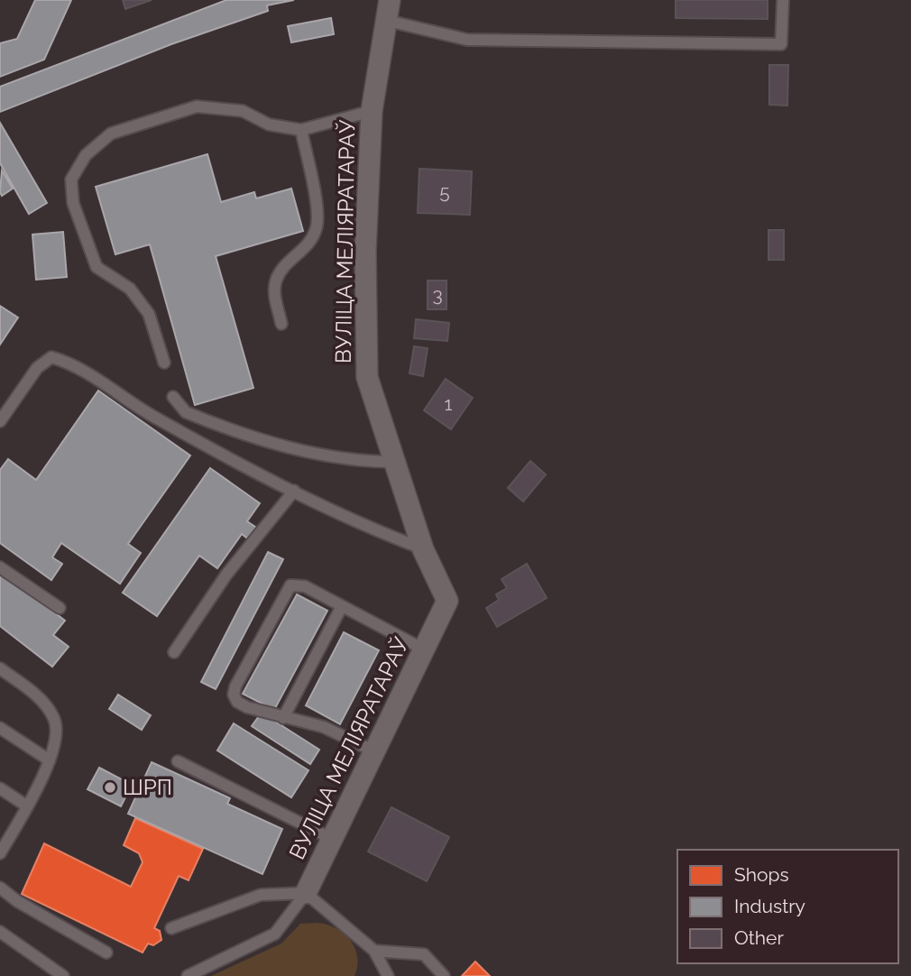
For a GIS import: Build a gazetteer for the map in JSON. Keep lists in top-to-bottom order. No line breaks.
{"streets":{"street":["ВУЛІЦА МЕЛІЯРАТАРАЎ"]},"places":["ШРП"],"house_numbers":["5","3","1"],"legend":["Shops","Industry","Other"]}
